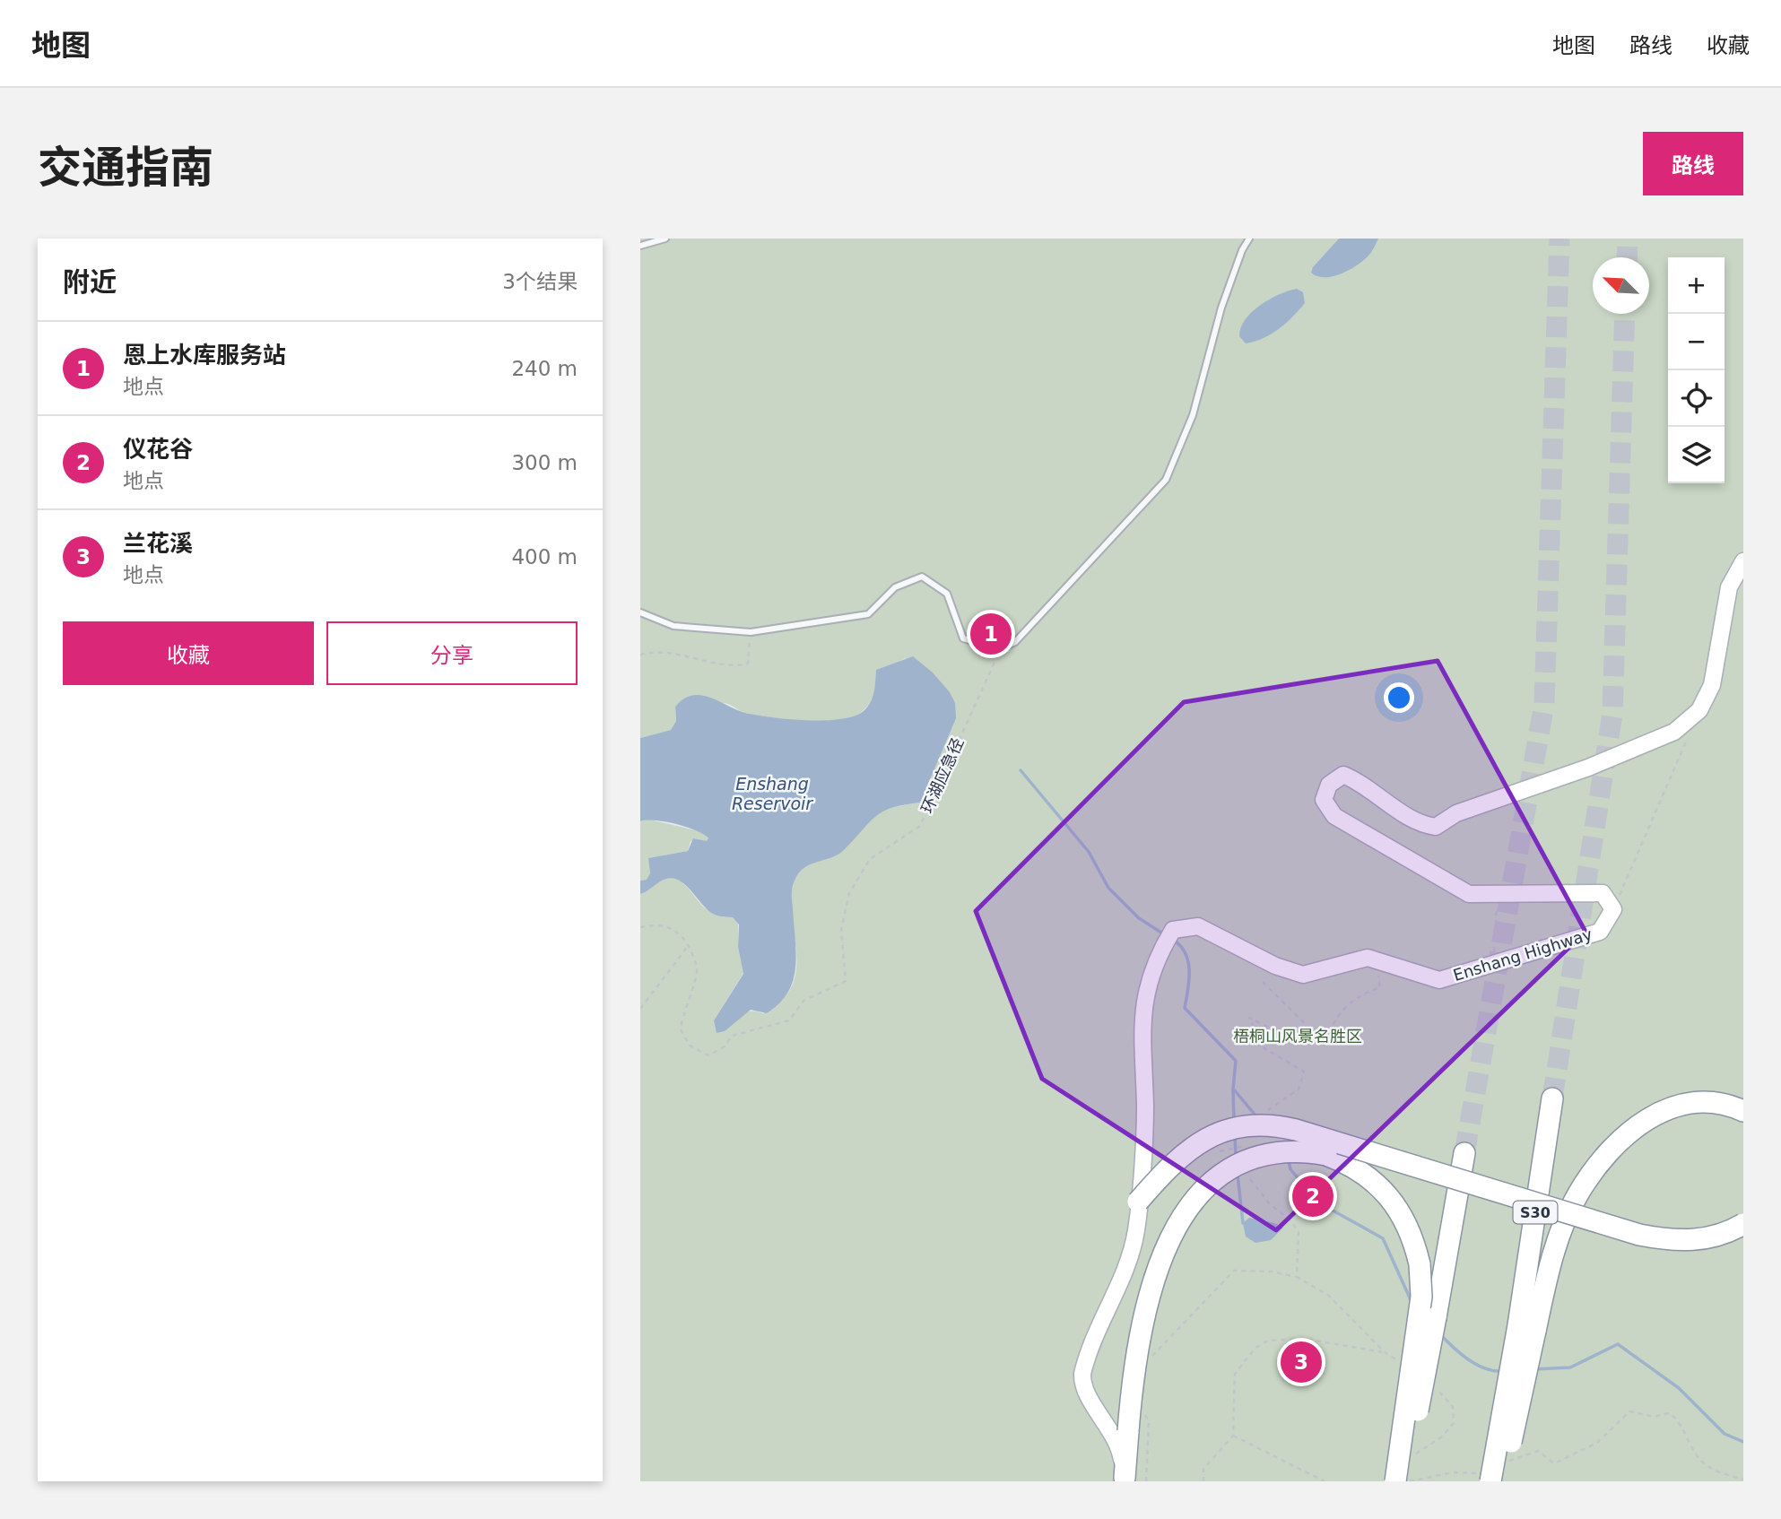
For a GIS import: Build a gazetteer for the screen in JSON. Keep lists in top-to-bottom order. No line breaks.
{"streets":{"highway":["S30"],"street":["Enshang Highway"],"path":["环湖应急径"]},"water":["Enshang Reservoir"],"parks":["梧桐山风景名胜区"],"north":"top left","page":{"header":"地图","nav":["地图","路线","收藏"],"title":"交通指南","buttons":["路线",["收藏","分享"]],"heading":["附近","3个结果"],"map_buttons":["+","−"],"list":[{"mark":"1","name":"恩上水库服务站","note":"地点","value":"240 m"},{"mark":"2","name":"仪花谷","note":"地点","value":"300 m"},{"mark":"3","name":"兰花溪","note":"地点","value":"400 m"}],"pins":["1","2","3"]}}
